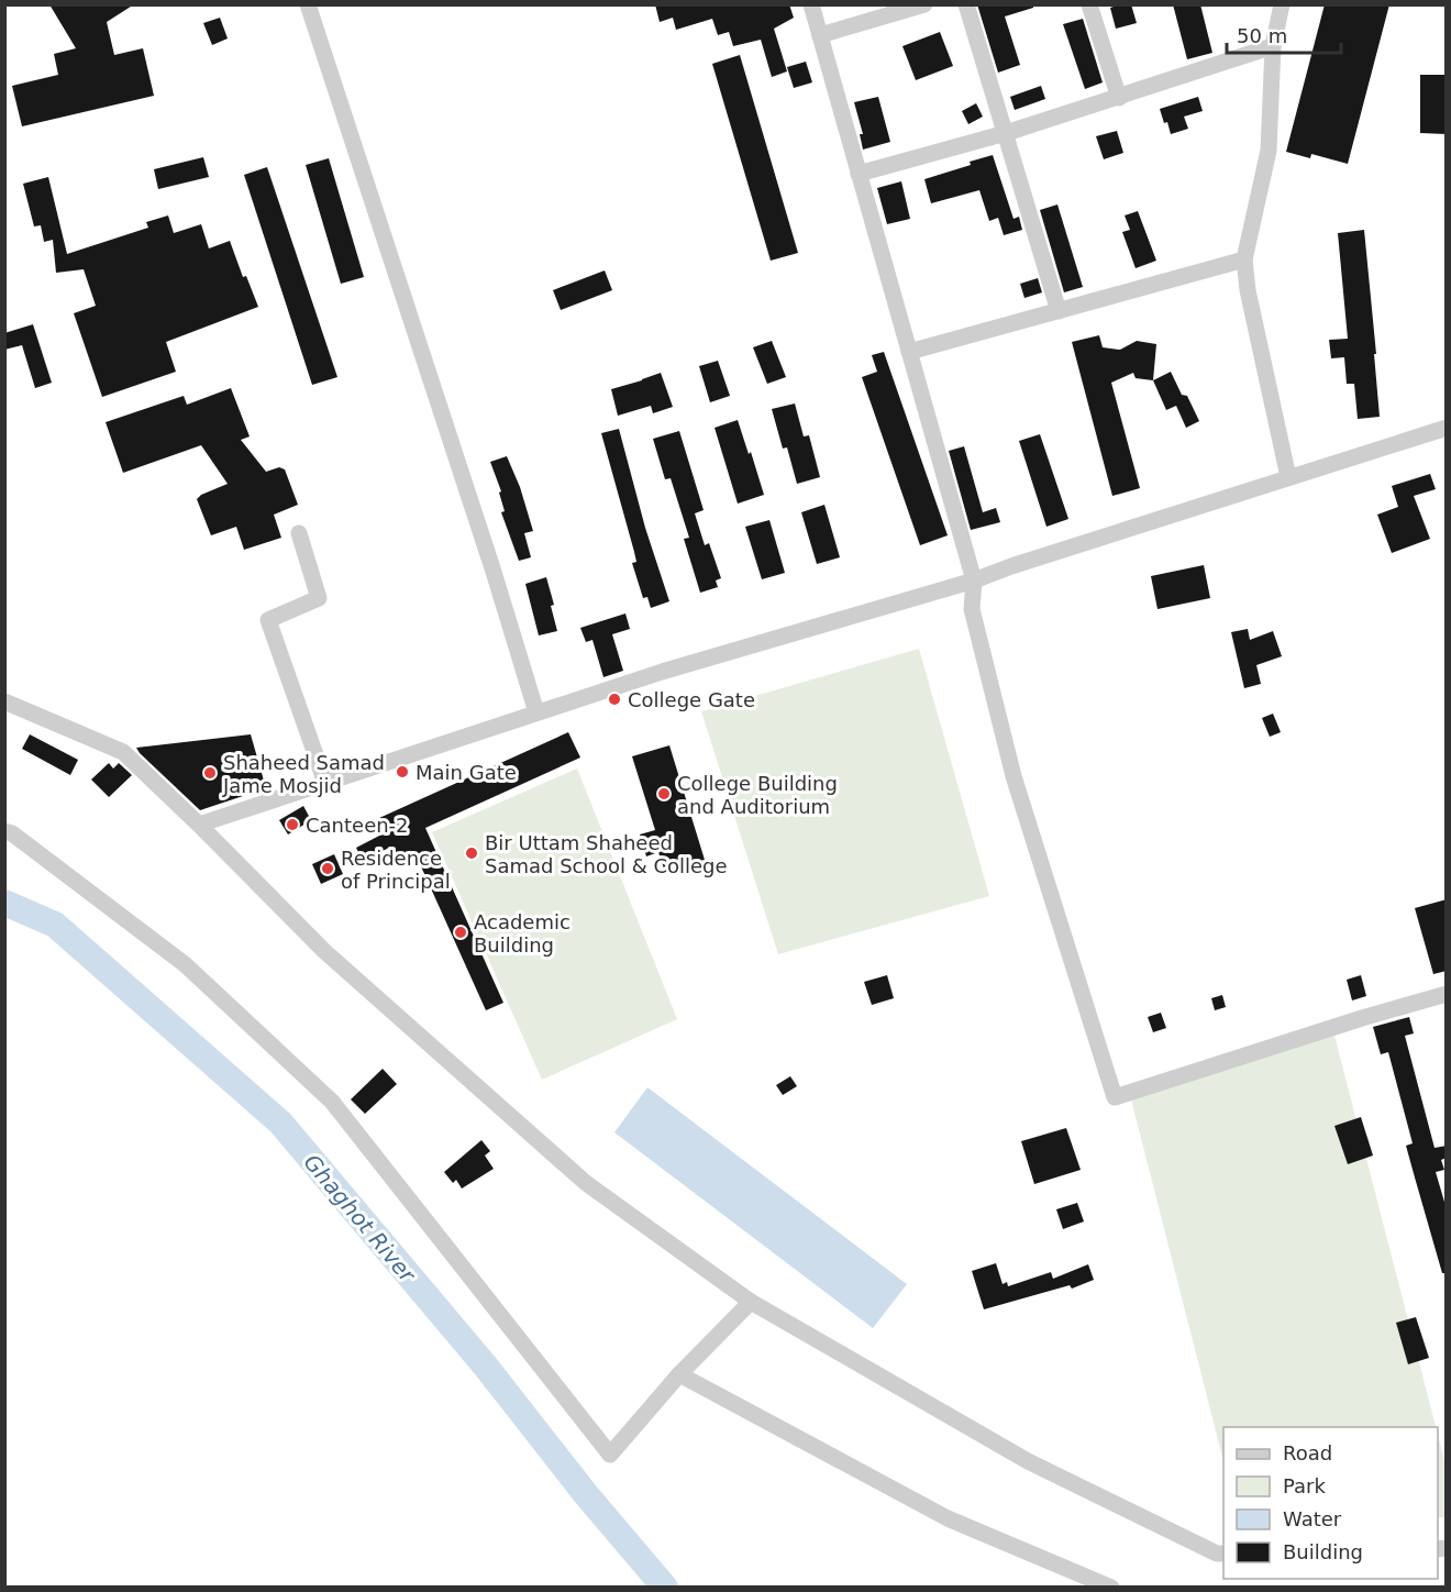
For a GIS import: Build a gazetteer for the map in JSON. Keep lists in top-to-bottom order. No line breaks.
{"water":["Ghaghot River"],"places":["College Gate","Main Gate","Shaheed Samad Jame Mosjid","College Building and Auditorium","Canteen-2","Bir Uttam Shaheed Samad School & College","Residence of Principal","Academic Building"],"legend":["Road","Park","Water","Building"],"scale_bar":"50 m"}
